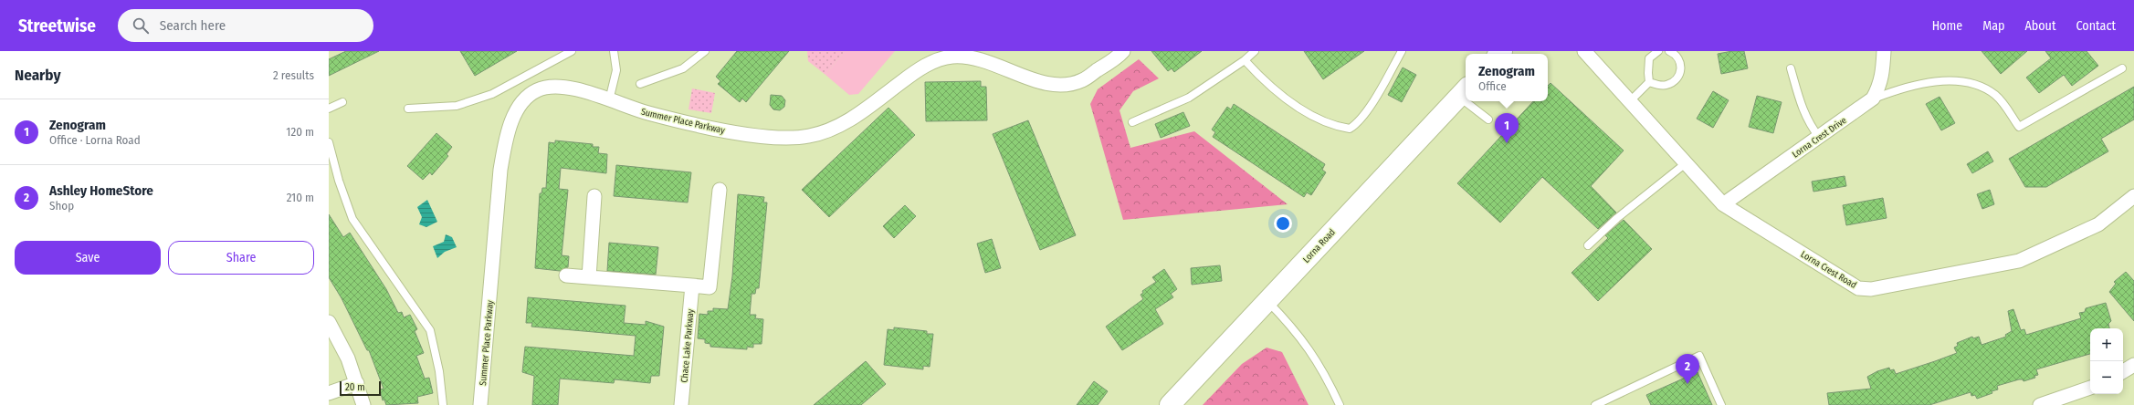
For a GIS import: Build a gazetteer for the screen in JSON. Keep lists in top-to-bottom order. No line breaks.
{"streets":{"street":["Summer Place Parkway","Lorna Crest Drive","Lorna Road","Lorna Crest Road","Chace Lake Parkway"]},"crossings":[["Lorna Crest Drive","Lorna Crest Road"]],"scale_bar":"20 m","page":{"header":"Streetwise","search":"Search here","nav":["Home","Map","About","Contact"],"heading":["Nearby","2 results"],"popup":["Zenogram","Office"],"list":[{"mark":"1","name":"Zenogram","note":"Office · Lorna Road","value":"120 m"},{"mark":"2","name":"Ashley HomeStore","note":"Shop","value":"210 m"}],"pins":["1","2"],"buttons":["Save","Share"],"map_buttons":["+","−"],"scale":"20 m"}}
